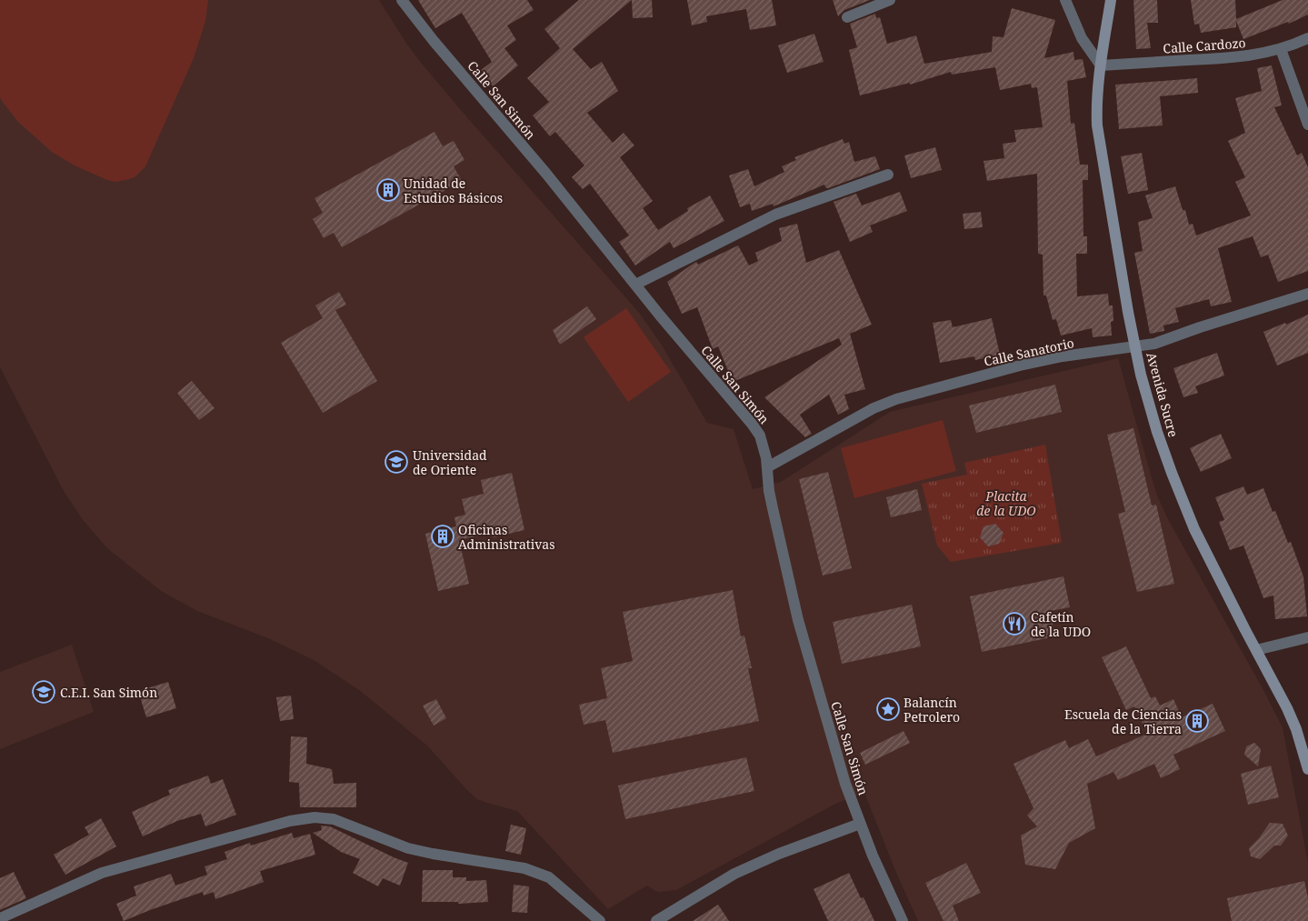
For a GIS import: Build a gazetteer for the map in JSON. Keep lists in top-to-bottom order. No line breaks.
{"streets":{"street":["Calle Cardozo","Calle San Simón","Calle Sanatorio","Avenida Sucre"]},"crossings":[["Calle Cardozo","Avenida Sucre"],["Calle San Simón","Calle Sanatorio"],["Calle Sanatorio","Avenida Sucre"]],"parks":["Placita de la UDO"],"places":{"building":["Unidad de Estudios Básicos","Oficinas Administrativas","Escuela de Ciencias de la Tierra"],"school or university":["Universidad de Oriente","C.E.I. San Simón"],"restaurant":["Cafetín de la UDO"],"place":["Balancín Petrolero"]}}
